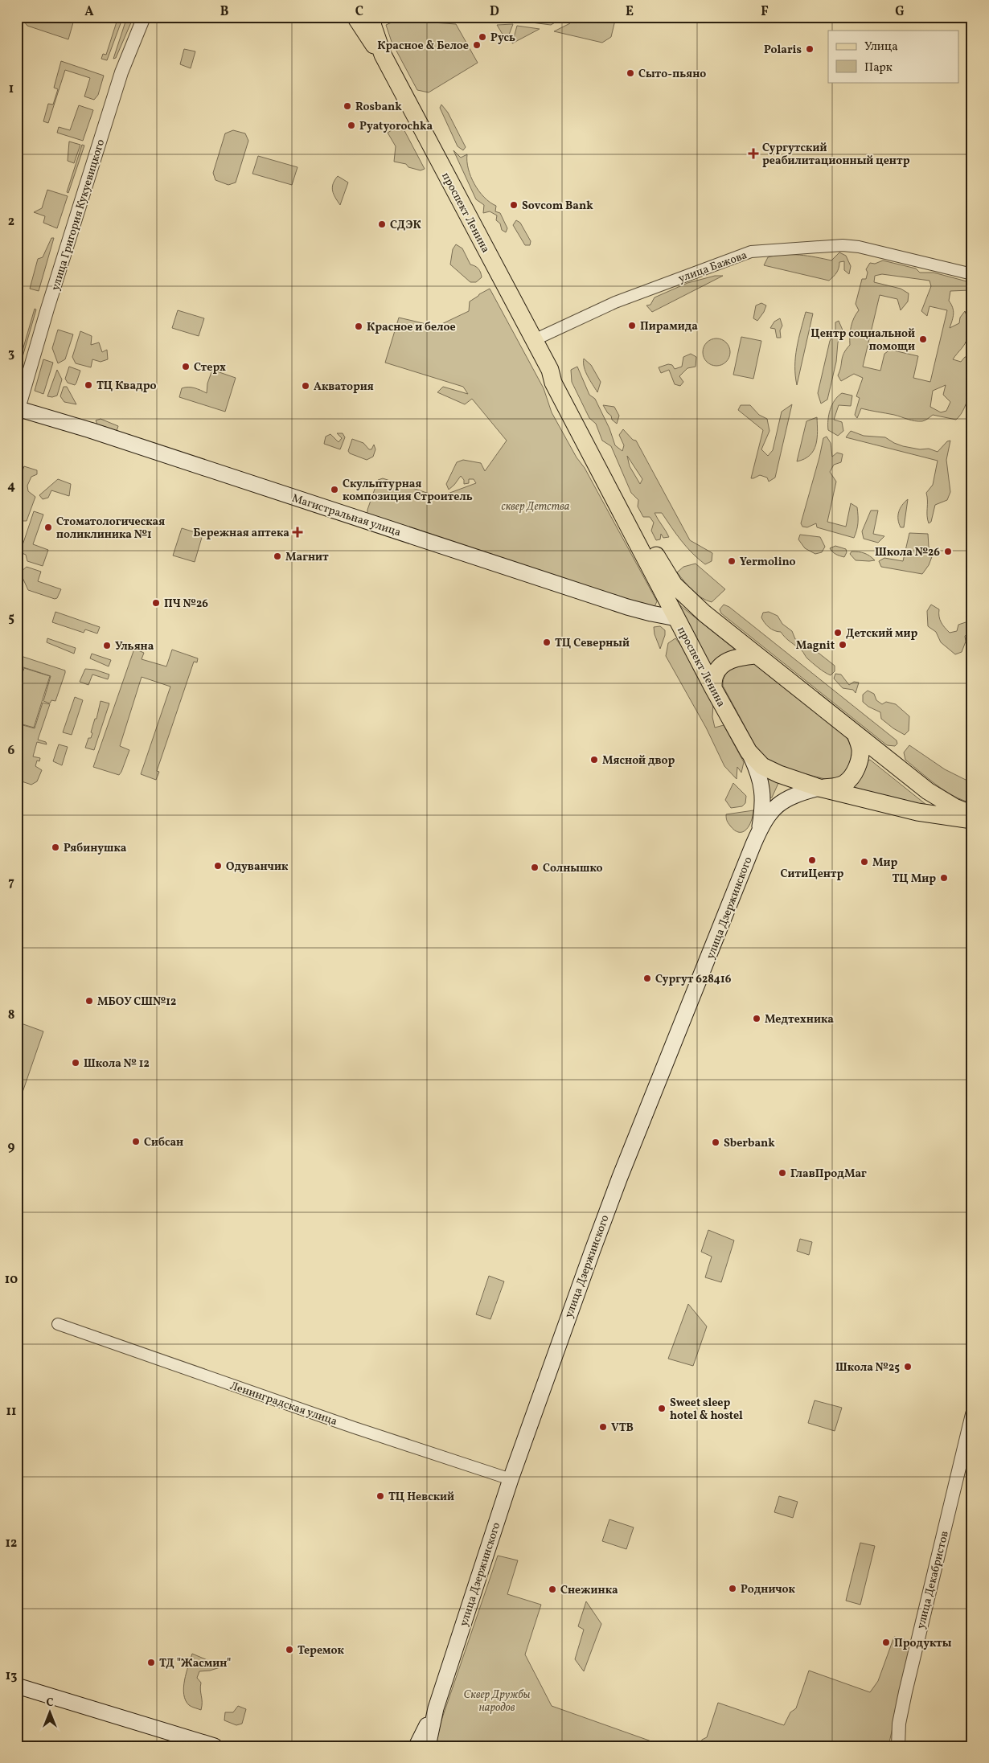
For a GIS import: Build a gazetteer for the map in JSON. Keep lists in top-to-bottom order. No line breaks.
{"streets":{"main road":["проспект Ленина","Магистральная улица","улица Дзержинского"],"street":["улица Григория Кукуевицкого","улица Бажова","Ленинградская улица","улица Декабристов"]},"crossings":[["проспект Ленина","улица Бажова"],["проспект Ленина","Магистральная улица"],["проспект Ленина","улица Дзержинского"],["улица Григория Кукуевицкого","Магистральная улица"],["улица Дзержинского","Ленинградская улица"]],"parks":["сквер Детства","Сквер Дружбы народов"],"places":{"other":["Русь","Красное & Белое","Polaris","Сыто-пьяно","Rosbank","Pyatyorochka","Sovcom Bank","СДЭК","Пирамида","Красное и белое","Центр социальной помощи","Стерх","ТЦ Квадро","Акватория","Скульптурная композиция Строитель","Стоматологическая поликлиника №1","Школа №26","Магнит","Yermolino","ПЧ №26","Детский мир","ТЦ Северный","Magnit","Ульяна","Мясной двор","Рябинушка","СитиЦентр","Мир","Одуванчик","Солнышко","ТЦ Мир","Сургут 628416","МБОУ СШ№12","Медтехника","Школа № 12","Сибсан","Sberbank","ГлавПродМаг","Школа №25","Sweet sleep hotel & hostel","VTB","ТЦ Невский","Родничок","Снежинка","Продукты","Теремок","ТД \"Жасмин\""],"health":["Сургутский реабилитационный центр","Бережная аптека"]},"legend":["Улица","Парк"],"north":"top","grid":{"columns":["A","B","C","D","E","F","G"],"rows":["1","2","3","4","5","6","7","8","9","10","11","12","13"]}}
